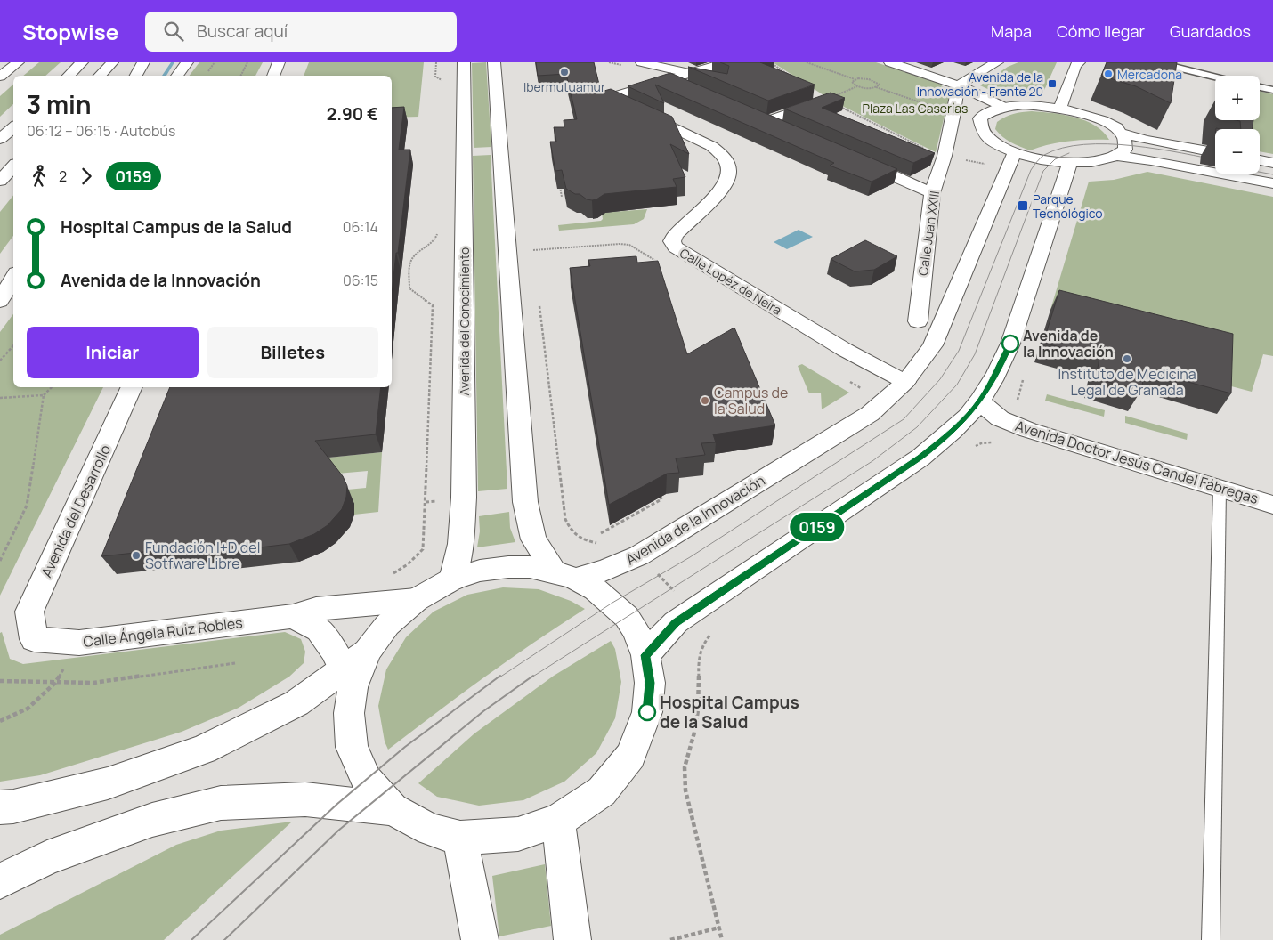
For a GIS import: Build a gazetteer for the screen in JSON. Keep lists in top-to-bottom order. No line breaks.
{"streets":{"main road":["Calle Juan XXIII","Calle Lopéz de Neira","Avenida del Conocimiento","Avenida Doctor Jesús Candel Fábregas","Avenida del Desarrollo","Avenida de la Innovación","Calle Ángela Ruiz Robles"]},"crossings":[["Calle Lopéz de Neira","Avenida de la Innovación"],["Avenida del Desarrollo","Calle Ángela Ruiz Robles"]],"parks":["Plaza Las Caserías"],"places":{"other":["Ibermutuamur","Mercadona","Avenida de la Innovación","Instituto de Medicina Legal de Granada","Campus de la Salud","Fundación I+D del Sotfware Libre","Hospital Campus de la Salud"],"transit":["Avenida de la Innovación - Frente 20","Parque Tecnológico"]},"lines":["bus line 0159"],"page":{"header":"Stopwise","search":"Buscar aquí","nav":["Mapa","Cómo llegar","Guardados"],"on_map":"0159","map_buttons":["+","−"],"heading":["3 min","06:12 – 06:15 · Autobús","2.90 €"],"legs":["2","0159"],"list":[{"name":"Hospital Campus de la Salud","value":"06:14"},{"name":"Avenida de la Innovación","value":"06:15"}],"buttons":["Iniciar","Billetes"]}}
